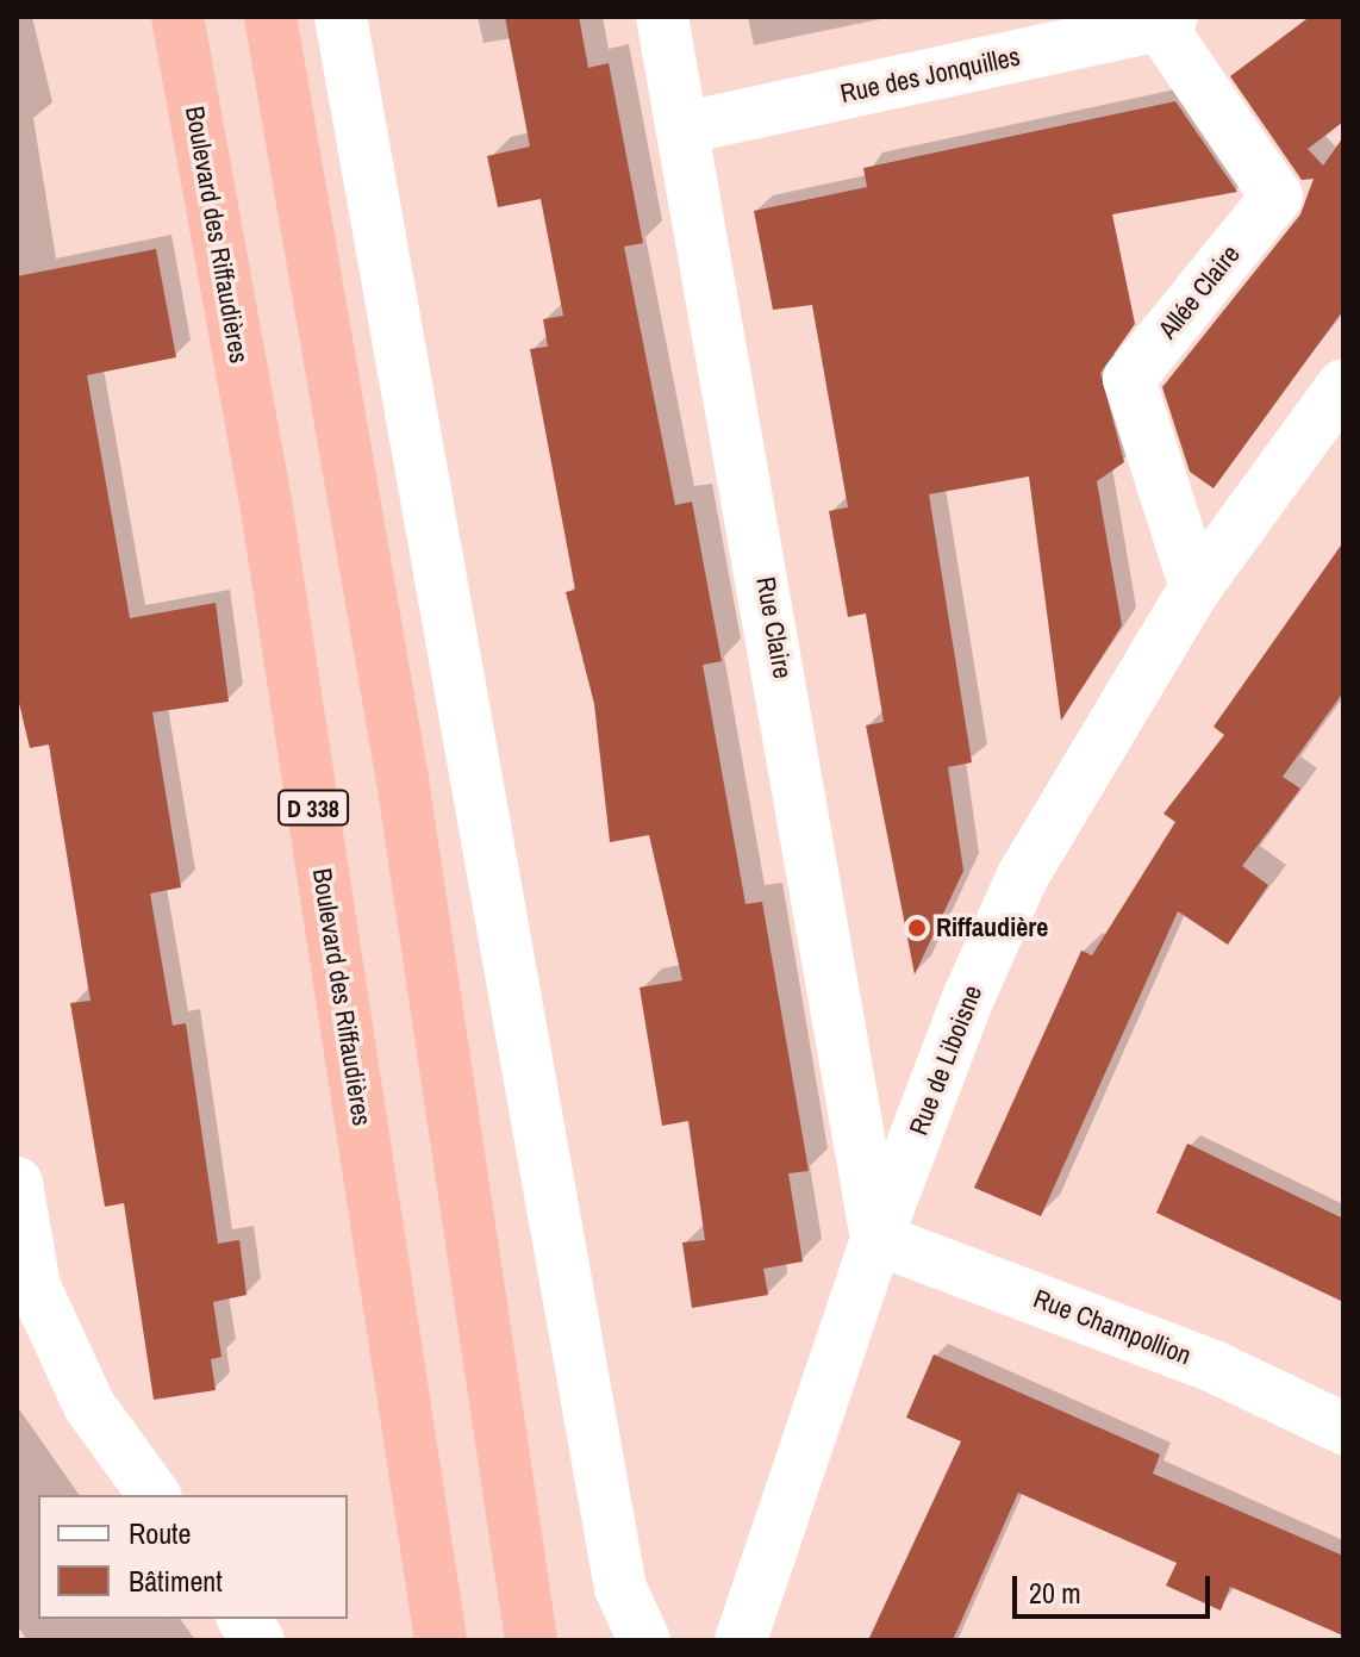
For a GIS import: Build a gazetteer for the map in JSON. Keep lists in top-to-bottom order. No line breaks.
{"streets":{"highway":["Boulevard des Riffaudières","D 338"],"street":["Rue des Jonquilles","Allée Claire","Rue Claire","Rue de Liboisne","Rue Champollion"]},"crossings":[["Rue des Jonquilles","Allée Claire"],["Rue des Jonquilles","Rue Claire"],["Allée Claire","Rue de Liboisne"],["Rue Claire","Rue de Liboisne"],["Rue Claire","Rue Champollion"],["Rue de Liboisne","Rue Champollion"]],"places":["Riffaudière"],"legend":["Route","Bâtiment"],"scale_bar":"20 m"}
